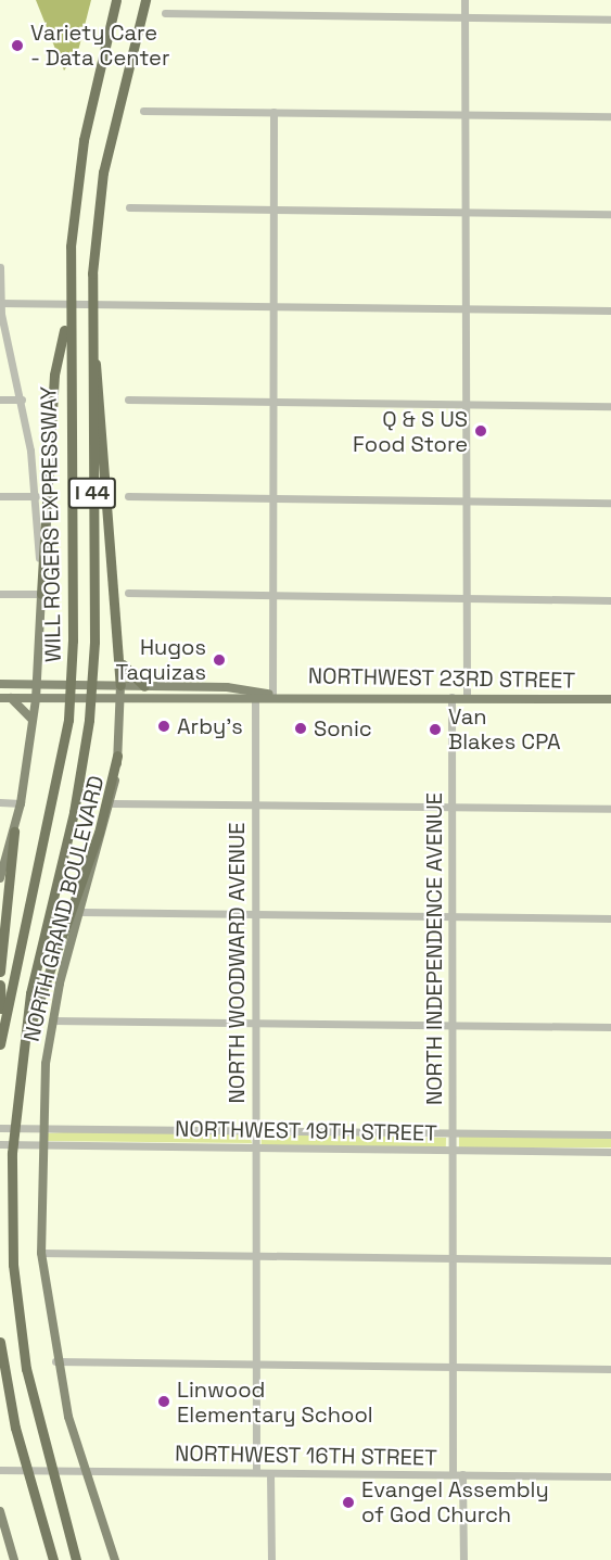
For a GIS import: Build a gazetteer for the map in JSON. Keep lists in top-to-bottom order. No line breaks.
{"streets":{"highway":["I 44","WILL ROGERS EXPRESSWAY"],"main road":["NORTHWEST 23RD STREET","NORTH GRAND BOULEVARD"],"street":["NORTH INDEPENDENCE AVENUE","NORTH WOODWARD AVENUE","NORTHWEST 19TH STREET","NORTHWEST 16TH STREET"]},"crossings":[["NORTHWEST 23RD STREET","NORTH GRAND BOULEVARD"],["NORTHWEST 23RD STREET","NORTH INDEPENDENCE AVENUE"],["NORTHWEST 23RD STREET","NORTH WOODWARD AVENUE"],["NORTH GRAND BOULEVARD","NORTHWEST 19TH STREET"],["NORTH GRAND BOULEVARD","NORTHWEST 16TH STREET"],["NORTH INDEPENDENCE AVENUE","NORTHWEST 19TH STREET"],["NORTH INDEPENDENCE AVENUE","NORTHWEST 16TH STREET"],["NORTH WOODWARD AVENUE","NORTHWEST 19TH STREET"],["NORTH WOODWARD AVENUE","NORTHWEST 16TH STREET"]],"places":["Variety Care - Data Center","Q & S US Food Store","Hugos Taquizas","Arby's","Sonic","Van Blakes CPA","Linwood Elementary School","Evangel Assembly of God Church"]}
